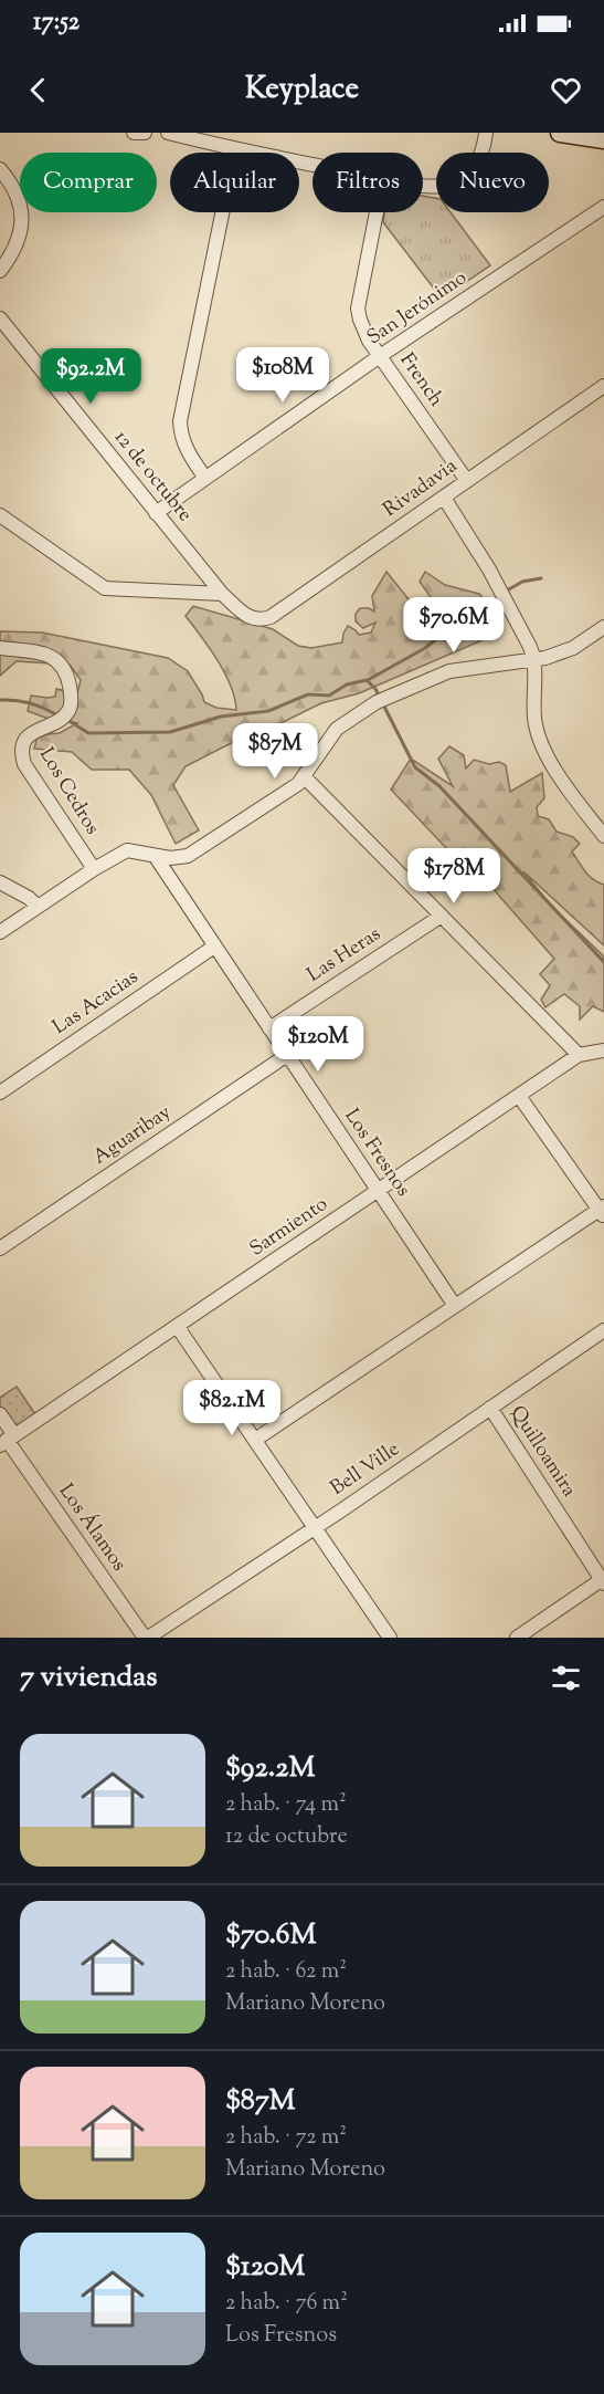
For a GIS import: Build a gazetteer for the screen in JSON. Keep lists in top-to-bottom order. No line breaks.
{"streets":{"street":["San Jerónimo","French","12 de octubre","Rivadavia","Los Cedros","Las Heras","Las Acacias","Aguaribay","Los Fresnos","Sarmiento","Quilloamira","Bell Ville","Los Álamos"]},"crossings":[["San Jerónimo","French"],["San Jerónimo","12 de octubre"],["French","Rivadavia"],["12 de octubre","Rivadavia"],["Las Heras","Los Fresnos"],["Las Acacias","Los Fresnos"],["Aguaribay","Los Fresnos"],["Los Fresnos","Sarmiento"],["Sarmiento","Los Álamos"],["Quilloamira","Bell Ville"],["Bell Ville","Los Álamos"]],"page":{"status":"17:52","header":"Keyplace","chip":["Comprar","Alquilar","Filtros","Nuevo"],"price":["$108M","$92.2M","$70.6M","$87M","$178M","$120M","$82.1M"],"heading":"7 viviendas","list":[{"name":"$92.2M","note":"2 hab. · 74 m² · 12 de octubre"},{"name":"$70.6M","note":"2 hab. · 62 m² · Mariano Moreno"},{"name":"$87M","note":"2 hab. · 72 m² · Mariano Moreno"},{"name":"$120M","note":"2 hab. · 76 m² · Los Fresnos"}]}}
